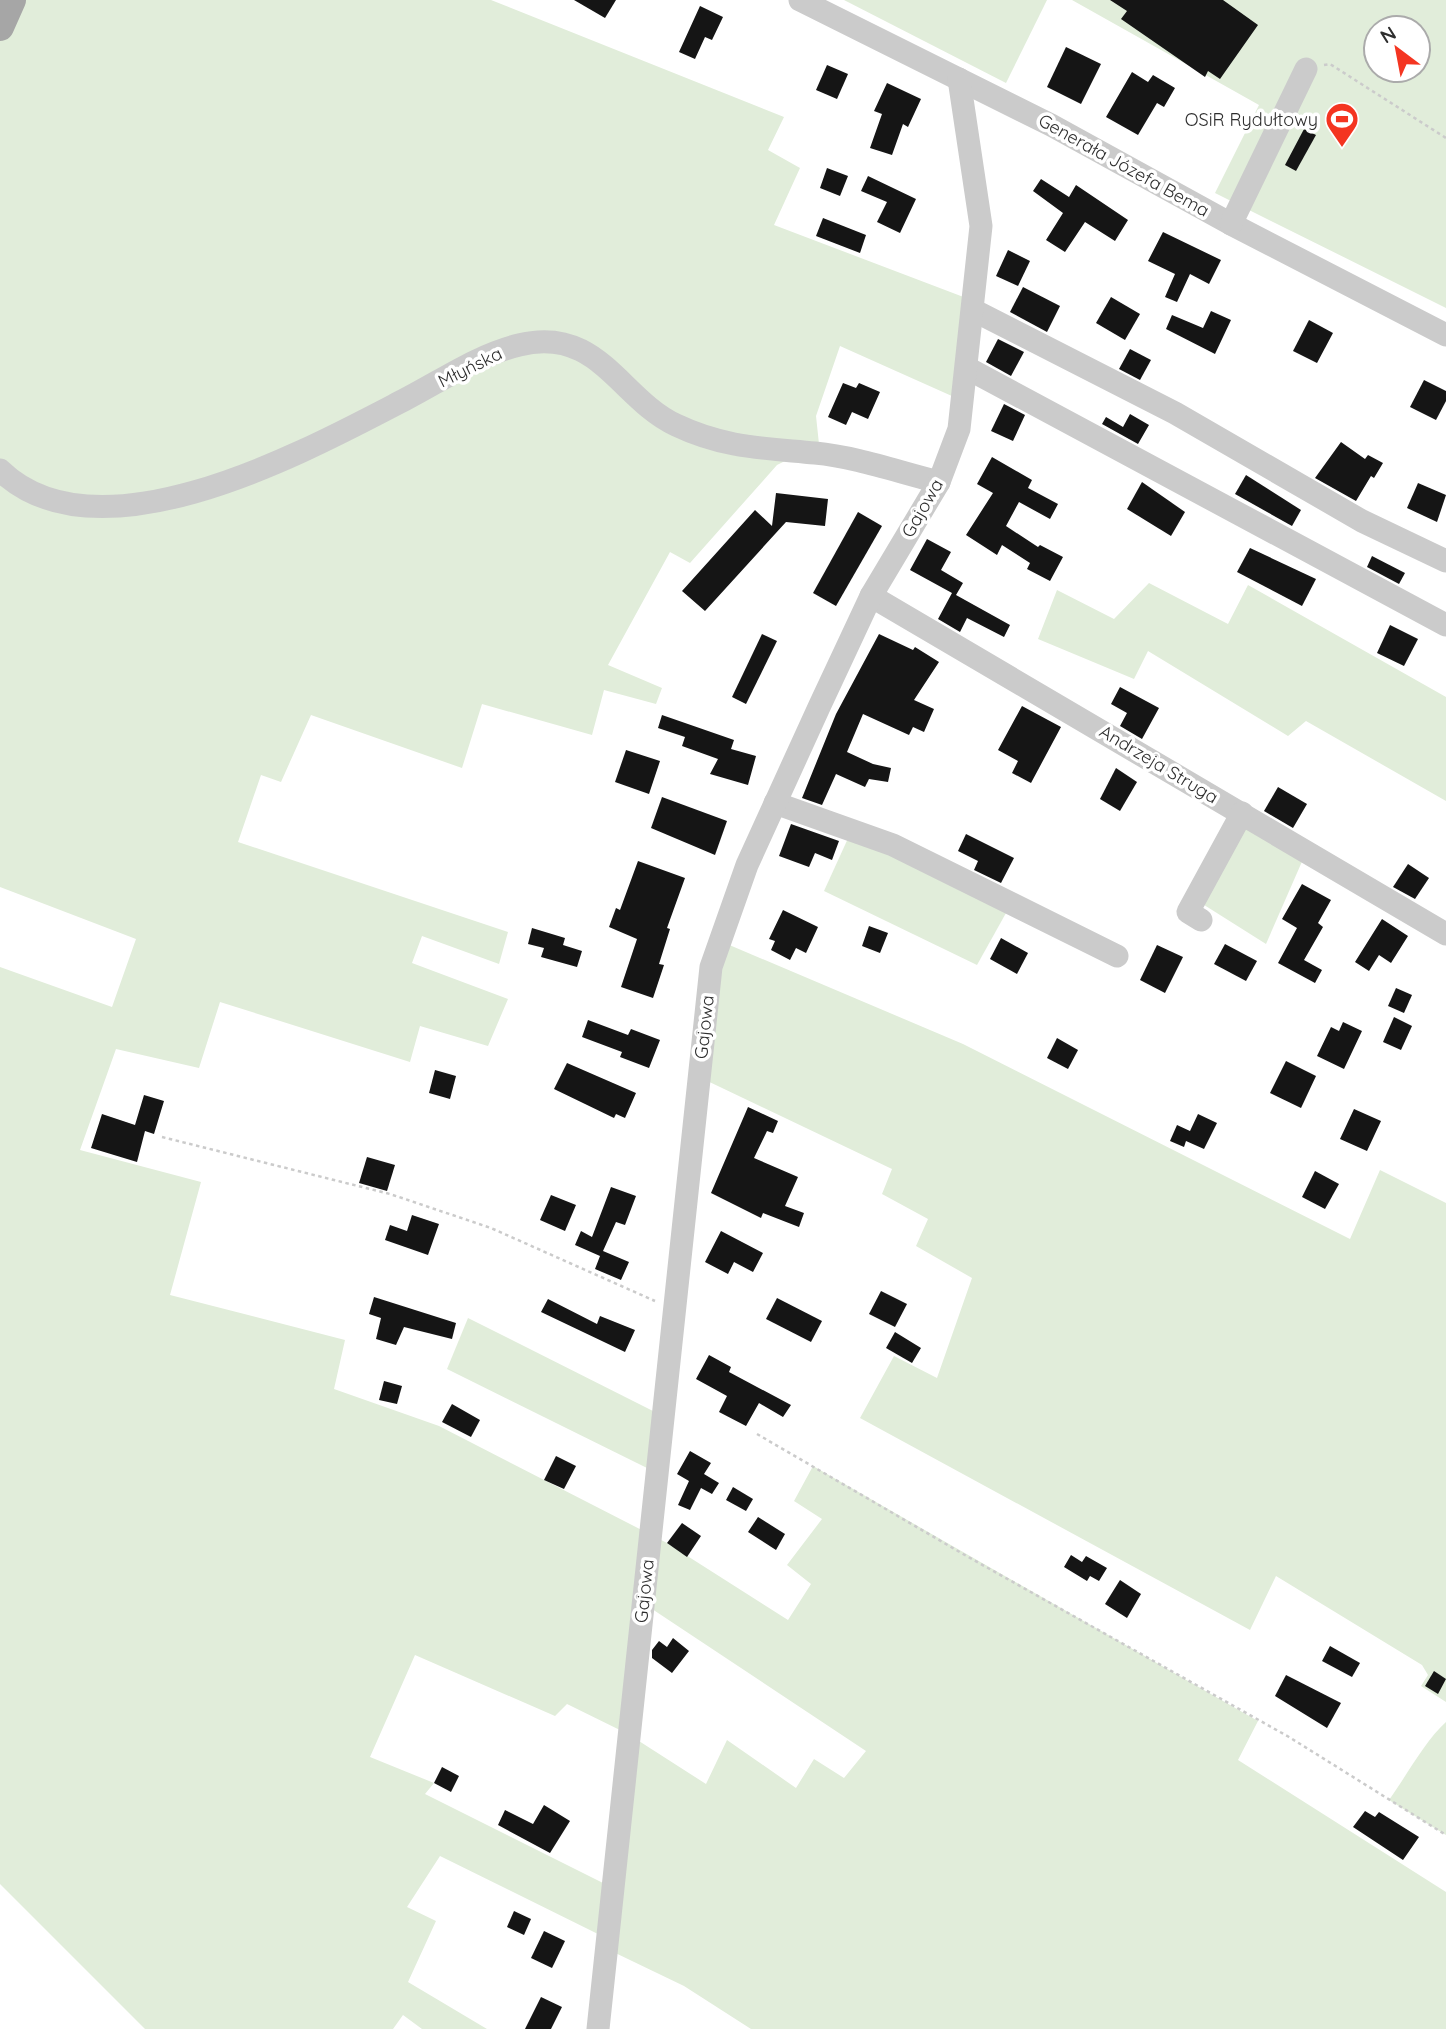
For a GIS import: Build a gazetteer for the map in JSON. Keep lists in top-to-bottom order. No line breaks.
{"streets":{"street":["Generała Józefa Bema","Młyńska","Gajowa","Andrzeja Struga"]},"crossings":[["Generała Józefa Bema","Gajowa"],["Młyńska","Gajowa"],["Gajowa","Andrzeja Struga"]],"places":{"sports":["OSiR Rydułtowy"]},"north":"top left"}
